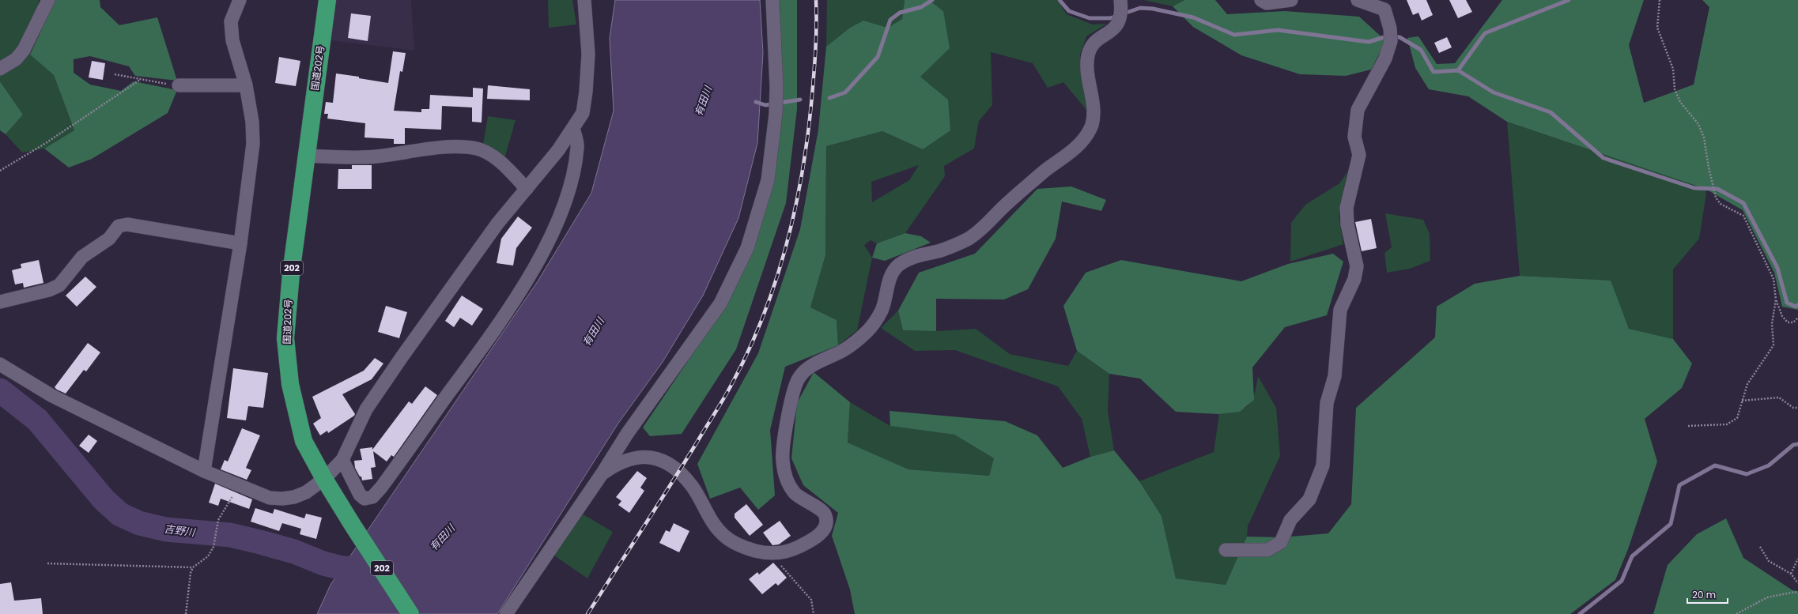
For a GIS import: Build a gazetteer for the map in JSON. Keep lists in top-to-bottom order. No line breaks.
{"streets":{"highway":["国道202号","202"]},"water":["有田川","吉野川"],"scale_bar":"20 m"}
